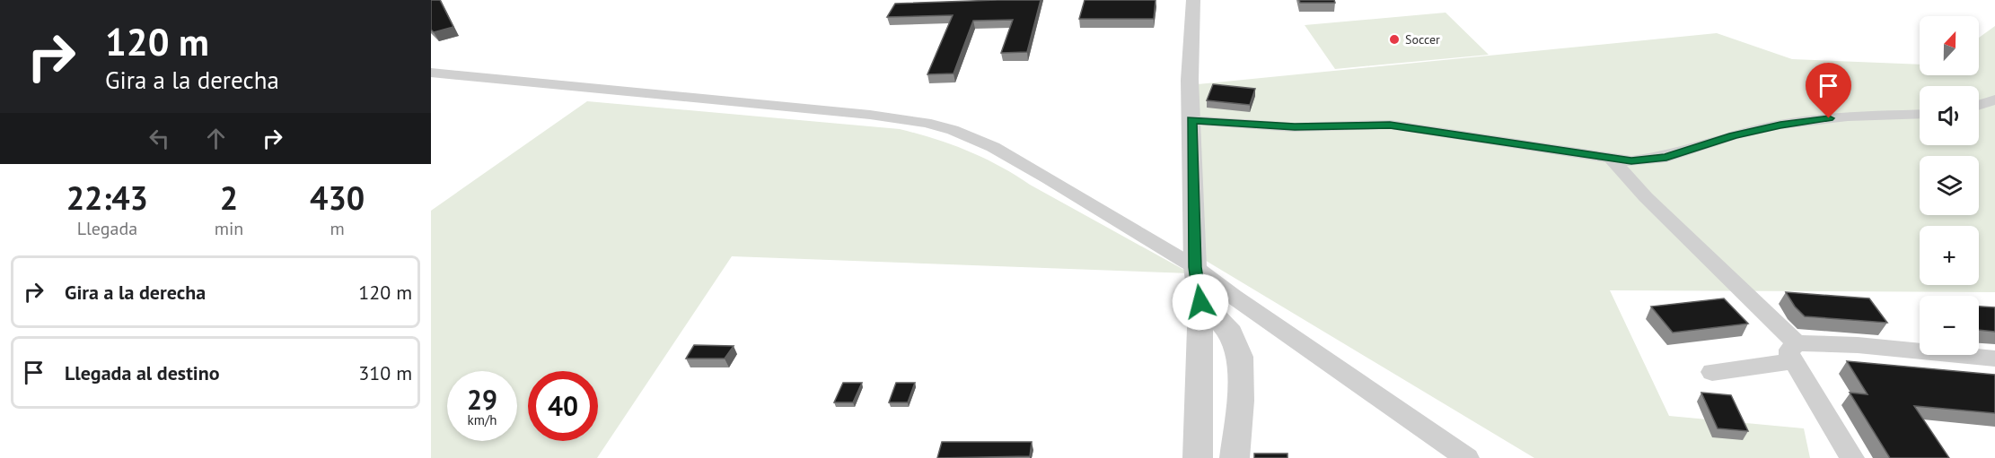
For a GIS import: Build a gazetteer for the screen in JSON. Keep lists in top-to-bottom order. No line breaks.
{"places":["Soccer"],"north":"top","page":{"turn":["120 m","Gira a la derecha"],"map_buttons":["+","−"],"eta":["22:43","Llegada","2","min","430","m"],"list":[{"name":"Gira a la derecha","value":"120 m"},{"name":"Llegada al destino","value":"310 m"}],"speed":"29 km/h","limit":"40"}}
